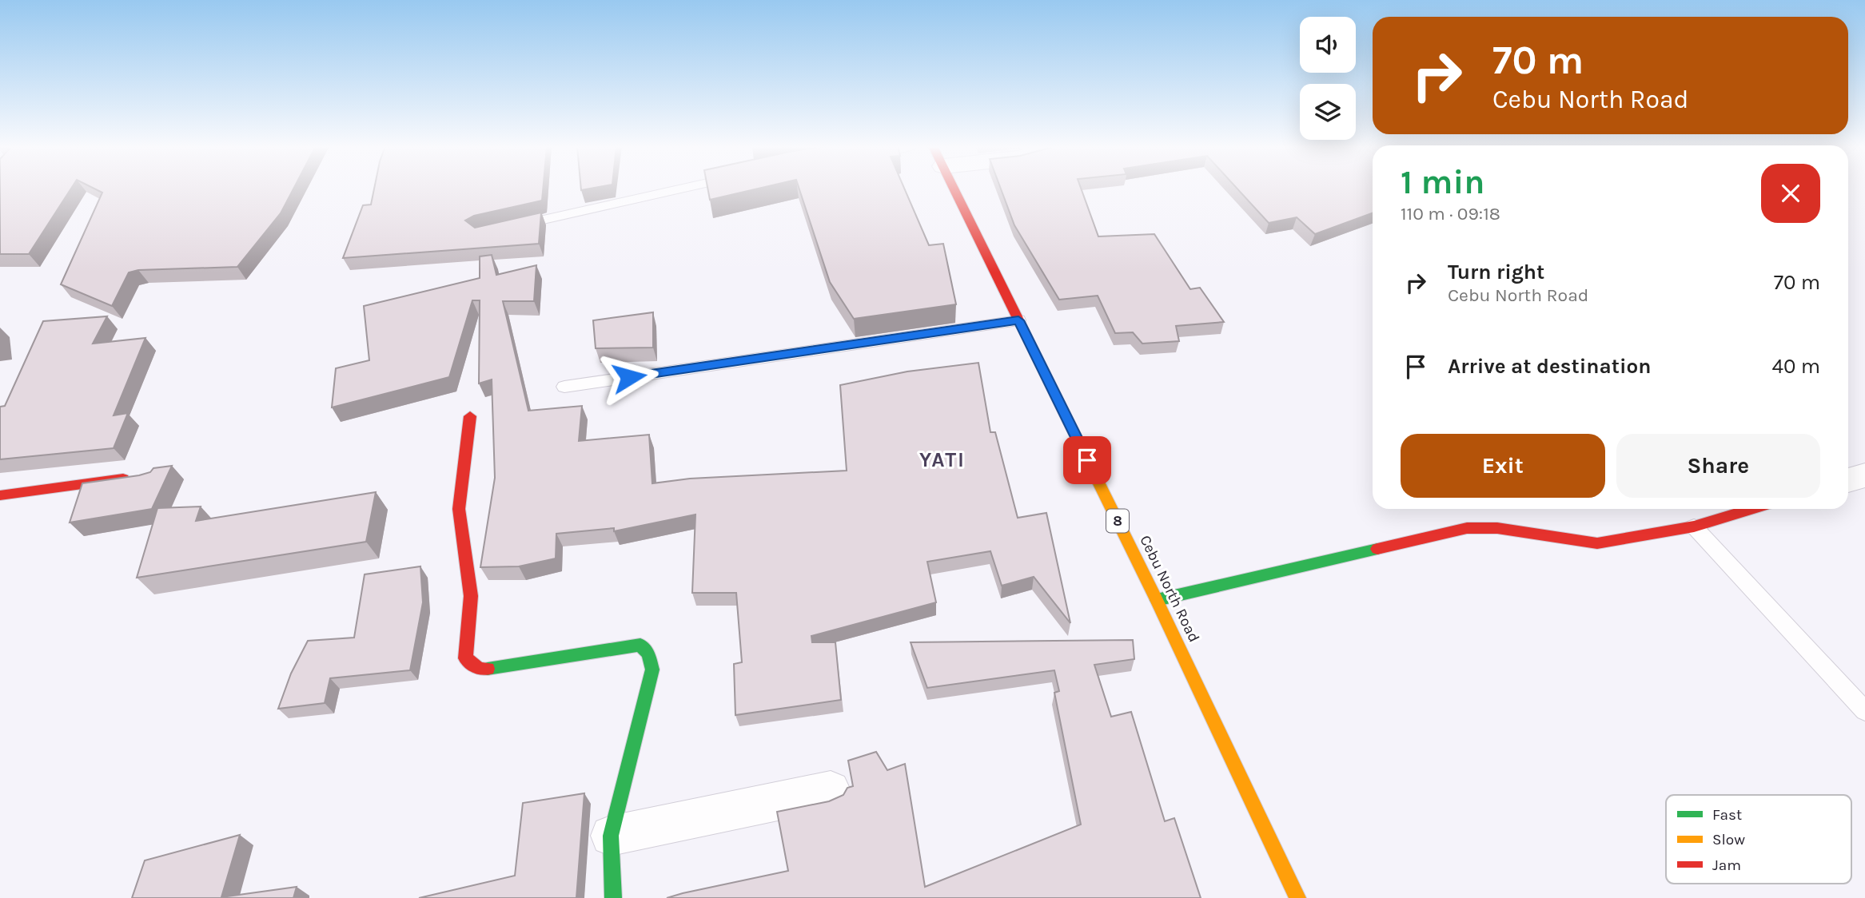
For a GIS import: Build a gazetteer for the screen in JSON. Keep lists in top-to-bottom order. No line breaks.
{"streets":{"street":["8","Cebu North Road"]},"districts":["YATI"],"legend":["Fast","Slow","Jam"],"page":{"turn":["70 m","Cebu North Road"],"heading":["1 min","110 m · 09:18"],"list":[{"name":"Turn right","note":"Cebu North Road","value":"70 m"},{"name":"Arrive at destination","value":"40 m"}],"buttons":["Exit","Share"]}}
